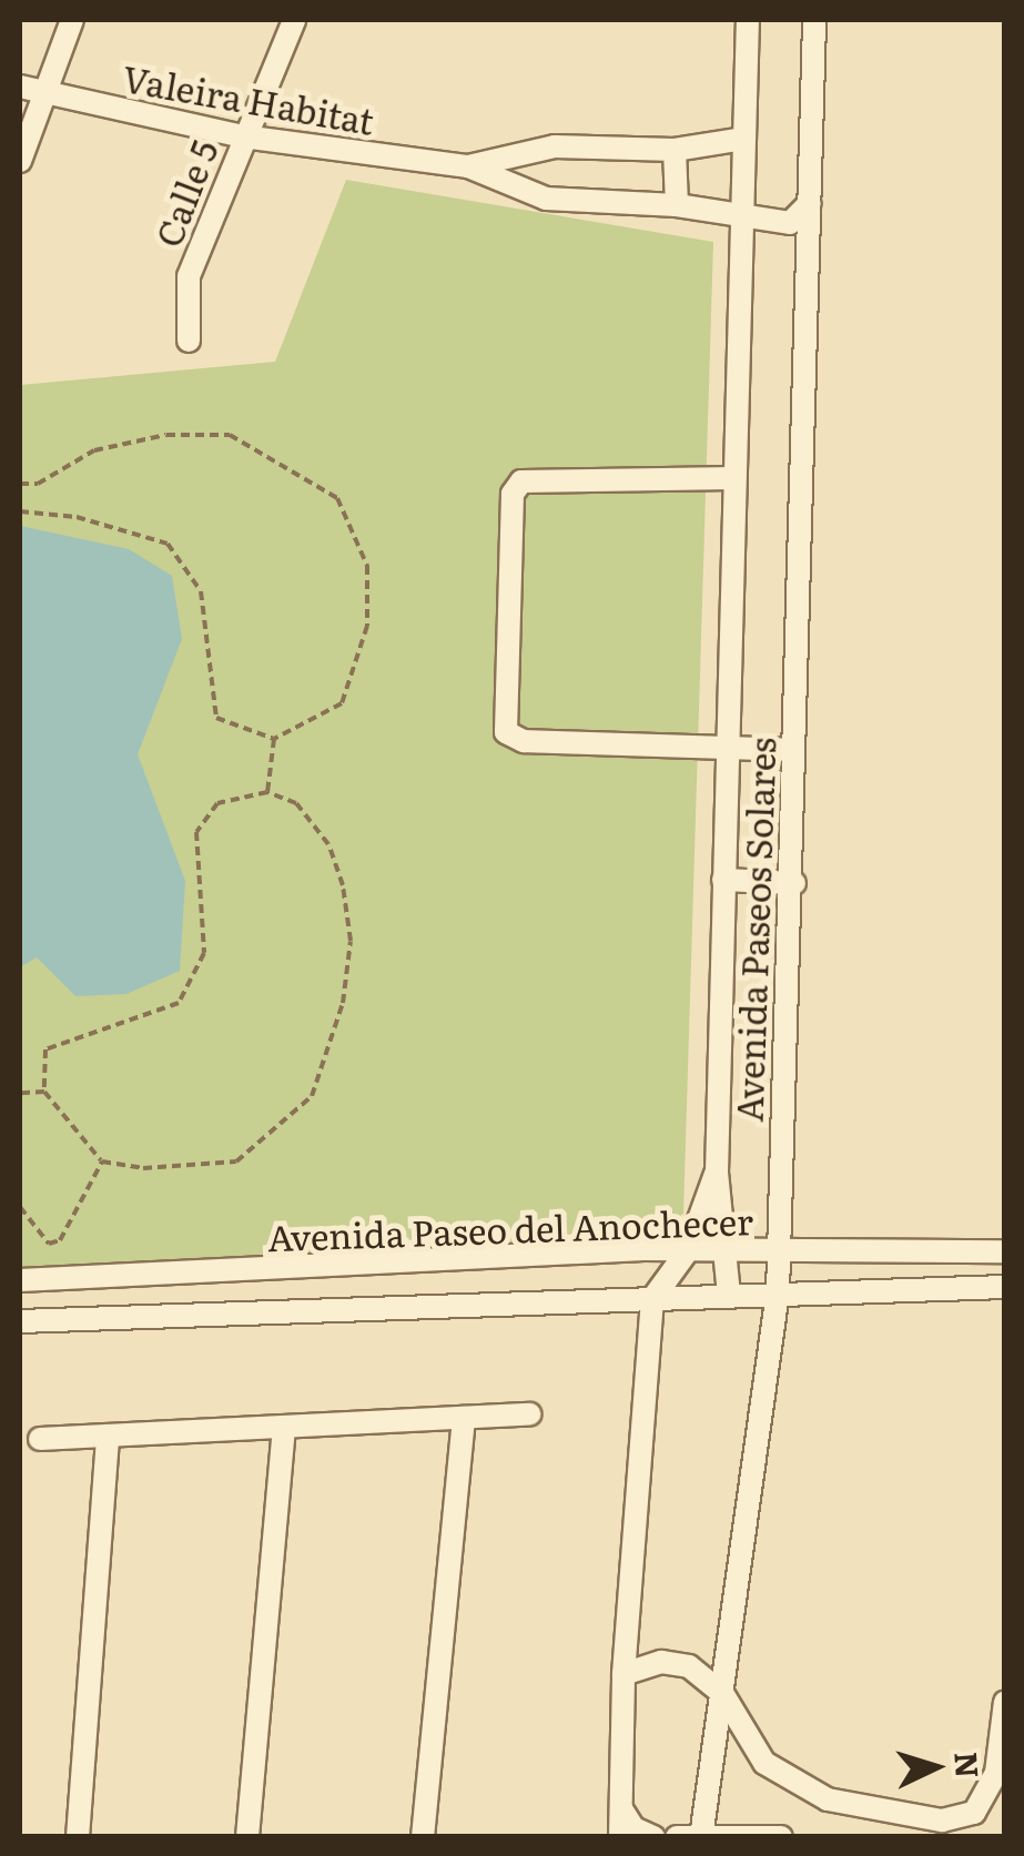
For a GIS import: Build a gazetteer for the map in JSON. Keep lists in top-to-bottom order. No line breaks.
{"streets":{"street":["Valeira Habitat","Calle 5","Avenida Paseos Solares","Avenida Paseo del Anochecer"]},"crossings":[["Valeira Habitat","Calle 5"],["Valeira Habitat","Avenida Paseos Solares"],["Avenida Paseos Solares","Avenida Paseo del Anochecer"]],"north":"right"}
